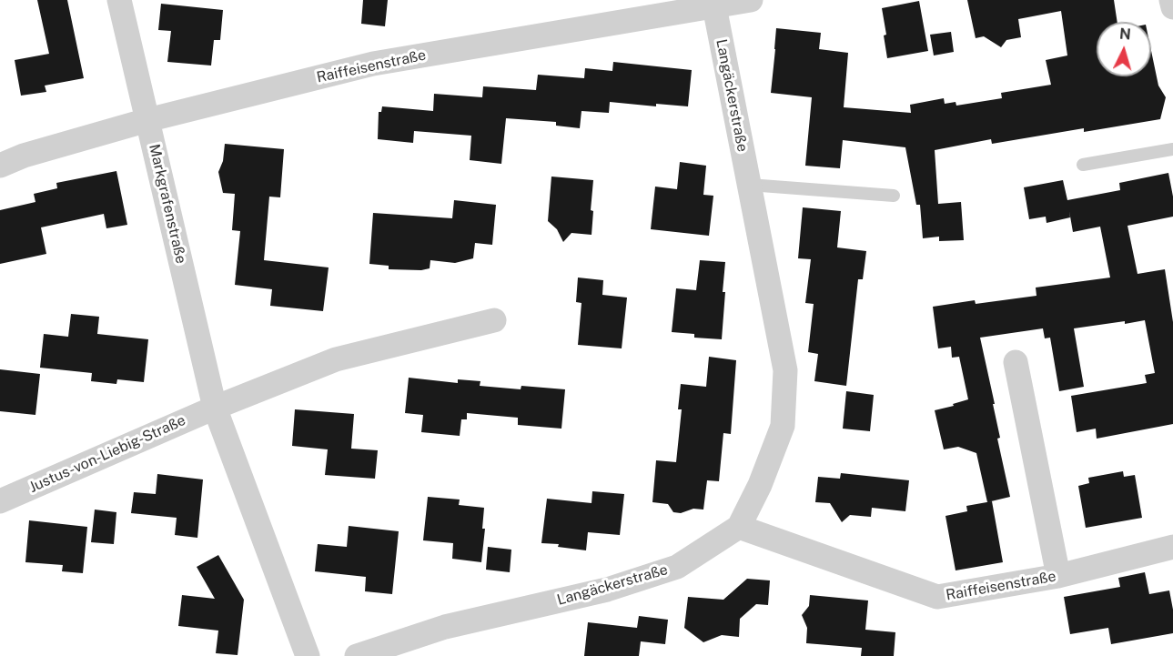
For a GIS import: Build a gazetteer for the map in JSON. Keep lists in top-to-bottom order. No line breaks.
{"streets":{"street":["Raiffeisenstraße","Langäckerstraße","Markgrafenstraße","Justus-von-Liebig-Straße"]},"crossings":[["Raiffeisenstraße","Langäckerstraße"],["Raiffeisenstraße","Markgrafenstraße"],["Markgrafenstraße","Justus-von-Liebig-Straße"]],"north":"top"}
